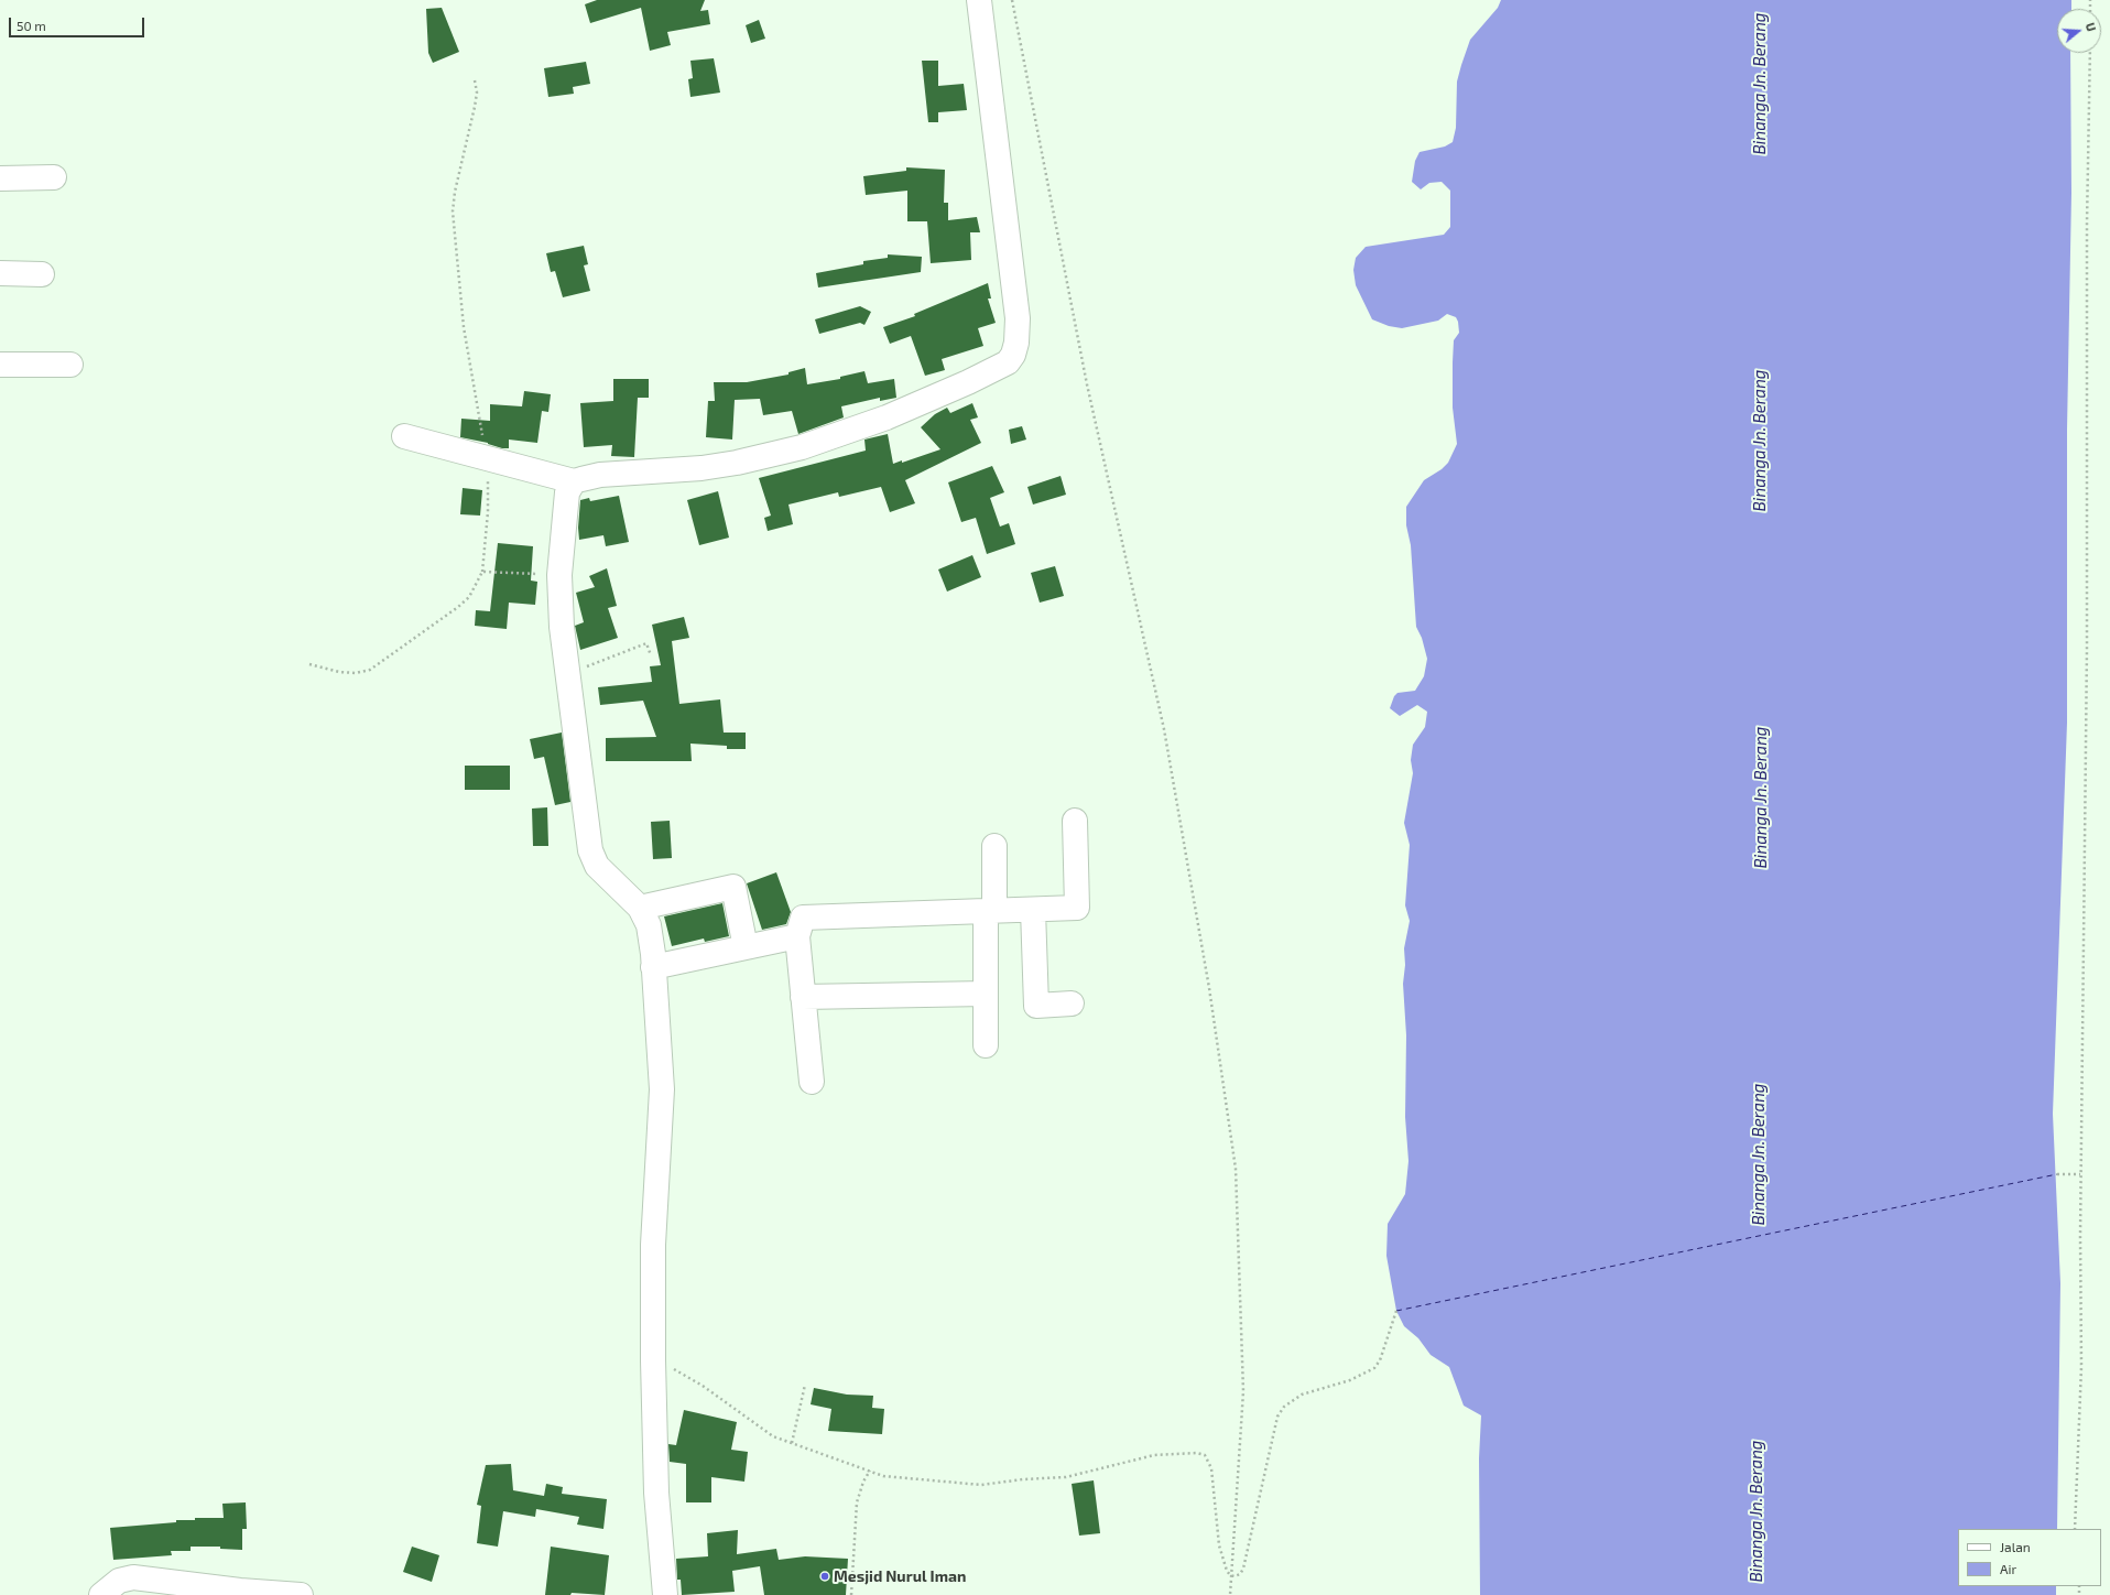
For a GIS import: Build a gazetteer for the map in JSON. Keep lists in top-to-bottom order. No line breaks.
{"water":["Binanga Jn. Berang"],"places":["Mesjid Nurul Iman"],"legend":["Jalan","Air"],"scale_bar":"50 m","north":"right"}
